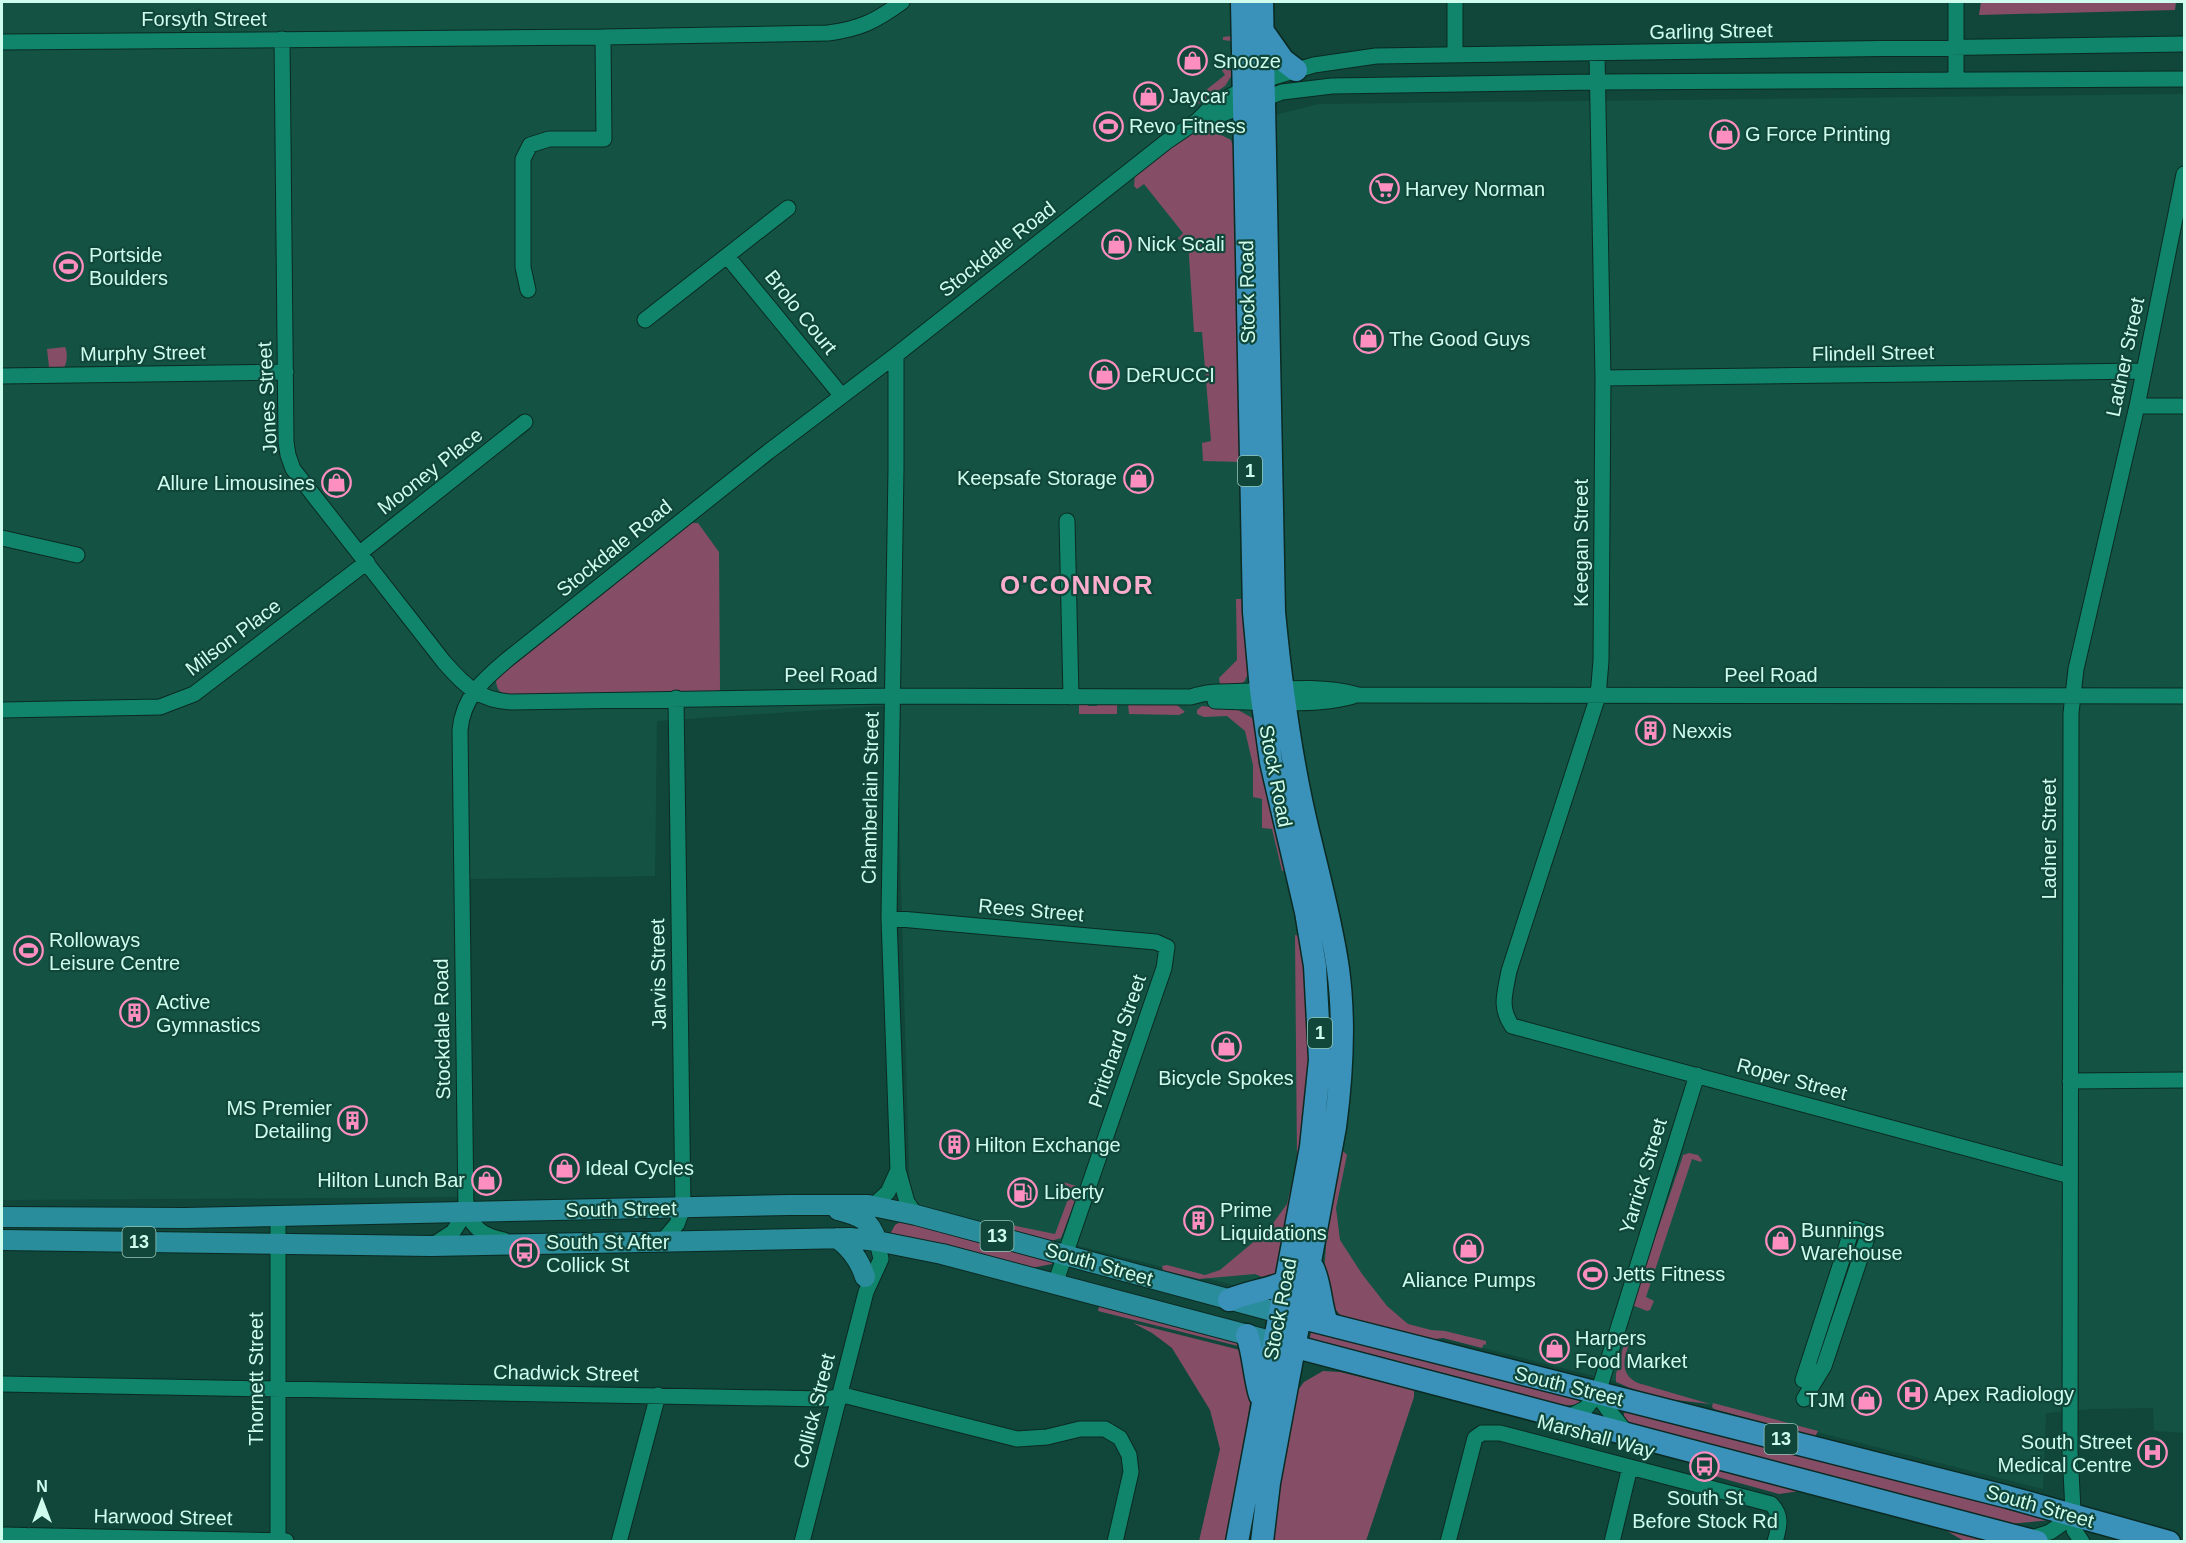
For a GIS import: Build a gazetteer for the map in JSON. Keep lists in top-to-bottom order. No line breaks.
{"streets":{"highway":["Stock Road","1","South Street","13"],"street":["Forsyth Street","Garling Street","Stockdale Road","Brolo Court","Murphy Street","Flindell Street","Ladner Street","Jones Street","Mooney Place","Keegan Street","Milson Place","Peel Road","Chamberlain Street","Rees Street","Jarvis Street","Pritchard Street","Roper Street","Yarrick Street","Chadwick Street","Thornett Street","Collick Street","Marshall Way","Harwood Street"]},"crossings":[["Forsyth Street","Jones Street"],["Garling Street","Stockdale Road"],["Garling Street","Stock Road"],["Garling Street","Keegan Street"],["Stockdale Road","Stock Road"],["Stockdale Road","Brolo Court"],["Stockdale Road","Jones Street"],["Stockdale Road","Peel Road"],["Stockdale Road","Chamberlain Street"],["Stockdale Road","South Street"],["Stock Road","Peel Road"],["Stock Road","South Street"],["Murphy Street","Jones Street"],["Flindell Street","Ladner Street"],["Flindell Street","Keegan Street"],["Ladner Street","Peel Road"],["Ladner Street","Roper Street"],["Ladner Street","South Street"],["Jones Street","Mooney Place"],["Jones Street","Milson Place"],["Jones Street","Peel Road"],["Mooney Place","Milson Place"],["Keegan Street","Peel Road"],["Keegan Street","Roper Street"],["Peel Road","Chamberlain Street"],["Peel Road","Jarvis Street"],["Chamberlain Street","Rees Street"],["Chamberlain Street","South Street"],["Rees Street","Pritchard Street"],["Jarvis Street","South Street"],["Pritchard Street","South Street"],["Roper Street","Yarrick Street"],["Yarrick Street","South Street"],["South Street","Thornett Street"],["South Street","Collick Street"],["Chadwick Street","Thornett Street"],["Chadwick Street","Collick Street"],["Thornett Street","Harwood Street"]],"districts":["O'CONNOR"],"places":{"shop":["Snooze","Jaycar","G Force Printing","Nick Scali","The Good Guys","DeRUCCI","Keepsafe Storage","Allure Limousines","Bicycle Spokes","Ideal Cycles","Hilton Lunch Bar","Bunnings Warehouse","Aliance Pumps","Harpers Food Market","TJM"],"sports":["Revo Fitness","Portside Boulders","Rolloways Leisure Centre","Jetts Fitness"],"supermarket":["Harvey Norman"],"building":["Nexxis","Active Gymnastics","MS Premier Detailing","Hilton Exchange","Prime Liquidations"],"fuel station":["Liberty"],"bus stop":["South St After Collick St","South St Before Stock Rd"],"hospital":["Apex Radiology","South Street Medical Centre"]},"north":"top"}
